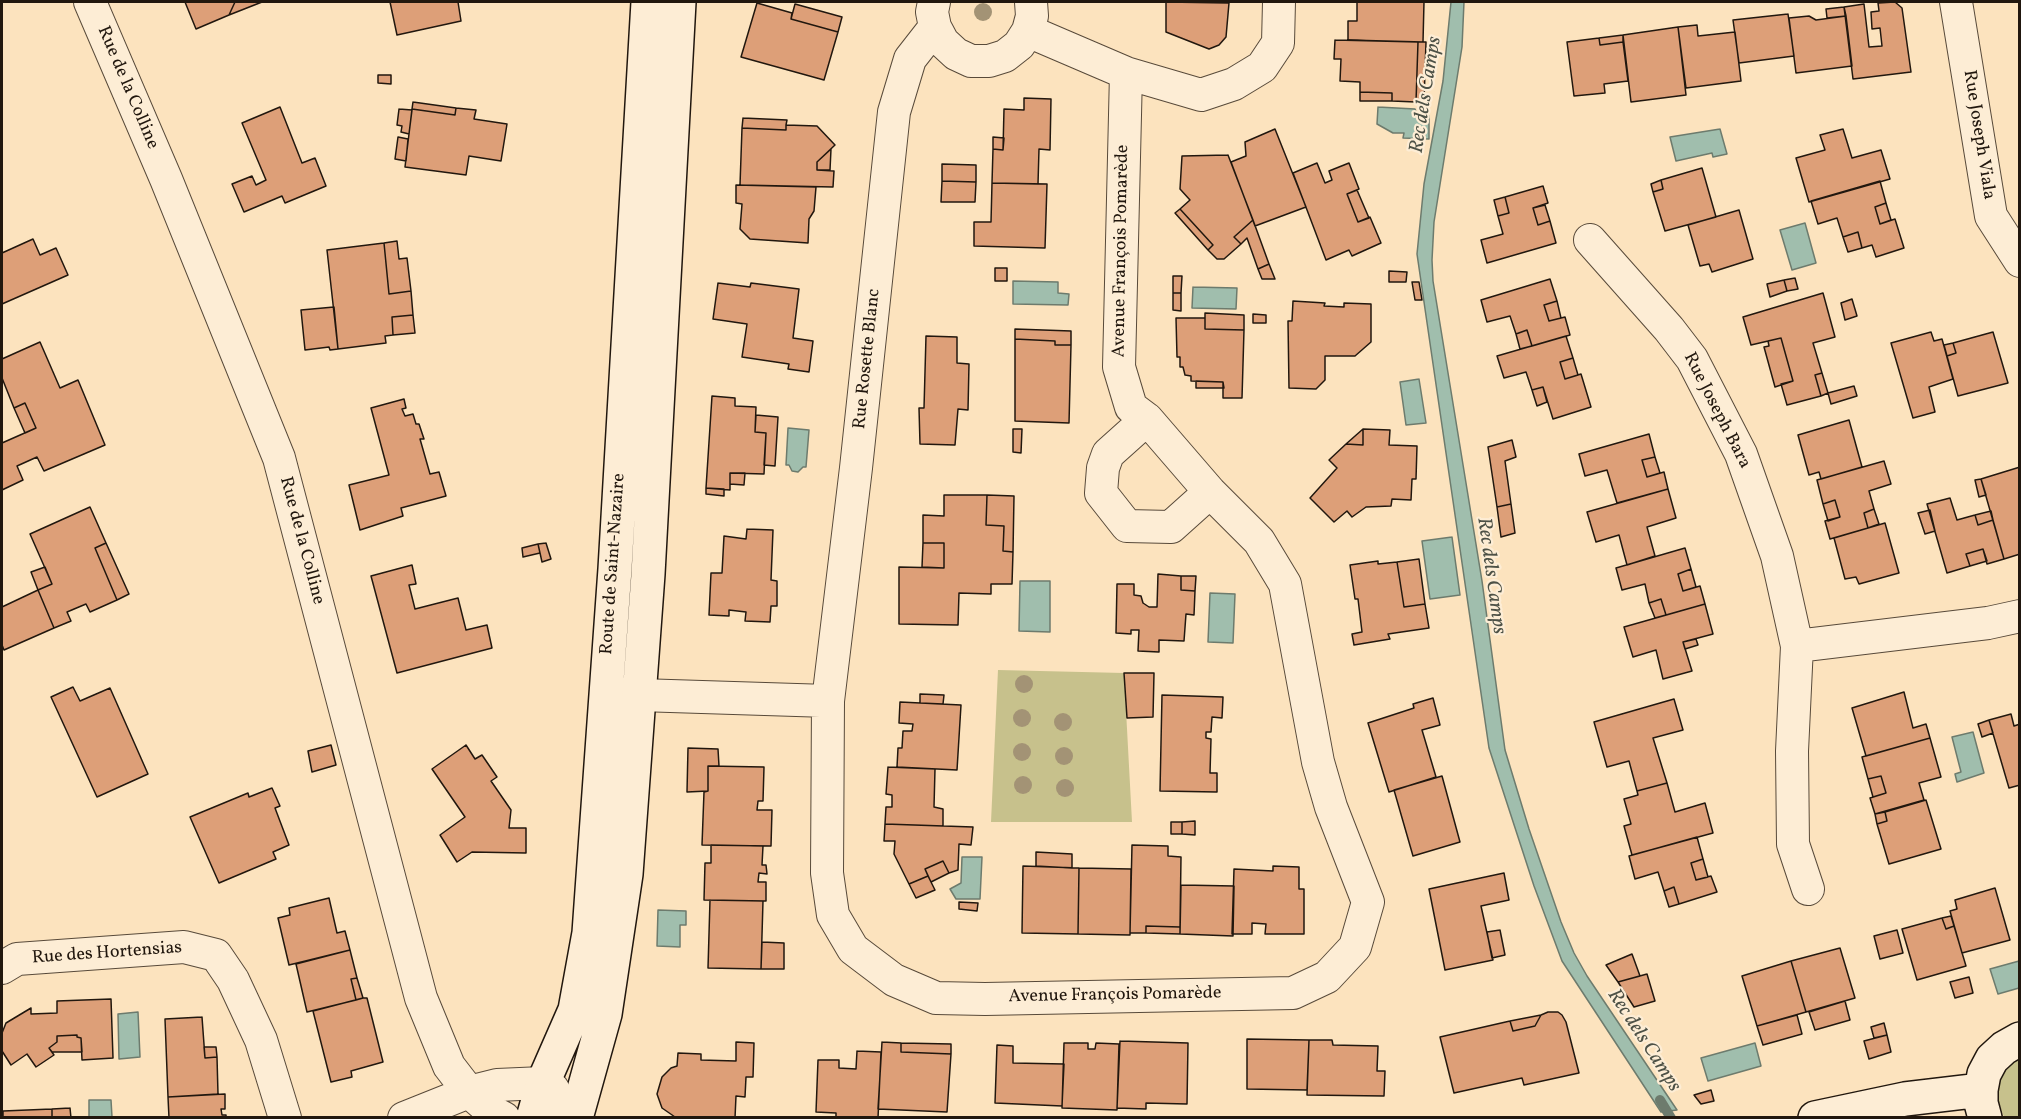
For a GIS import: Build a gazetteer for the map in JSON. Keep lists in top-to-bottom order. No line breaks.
{"streets":{"street":["Rue de la Colline","Rue Joseph Viala","Avenue François Pomarède","Rue Rosette Blanc","Rue Joseph Bara","Route de Saint-Nazaire","Rue des Hortensias"]},"crossings":[["Avenue François Pomarède","Rue Rosette Blanc"]],"water":["Rec dels Camps"]}
